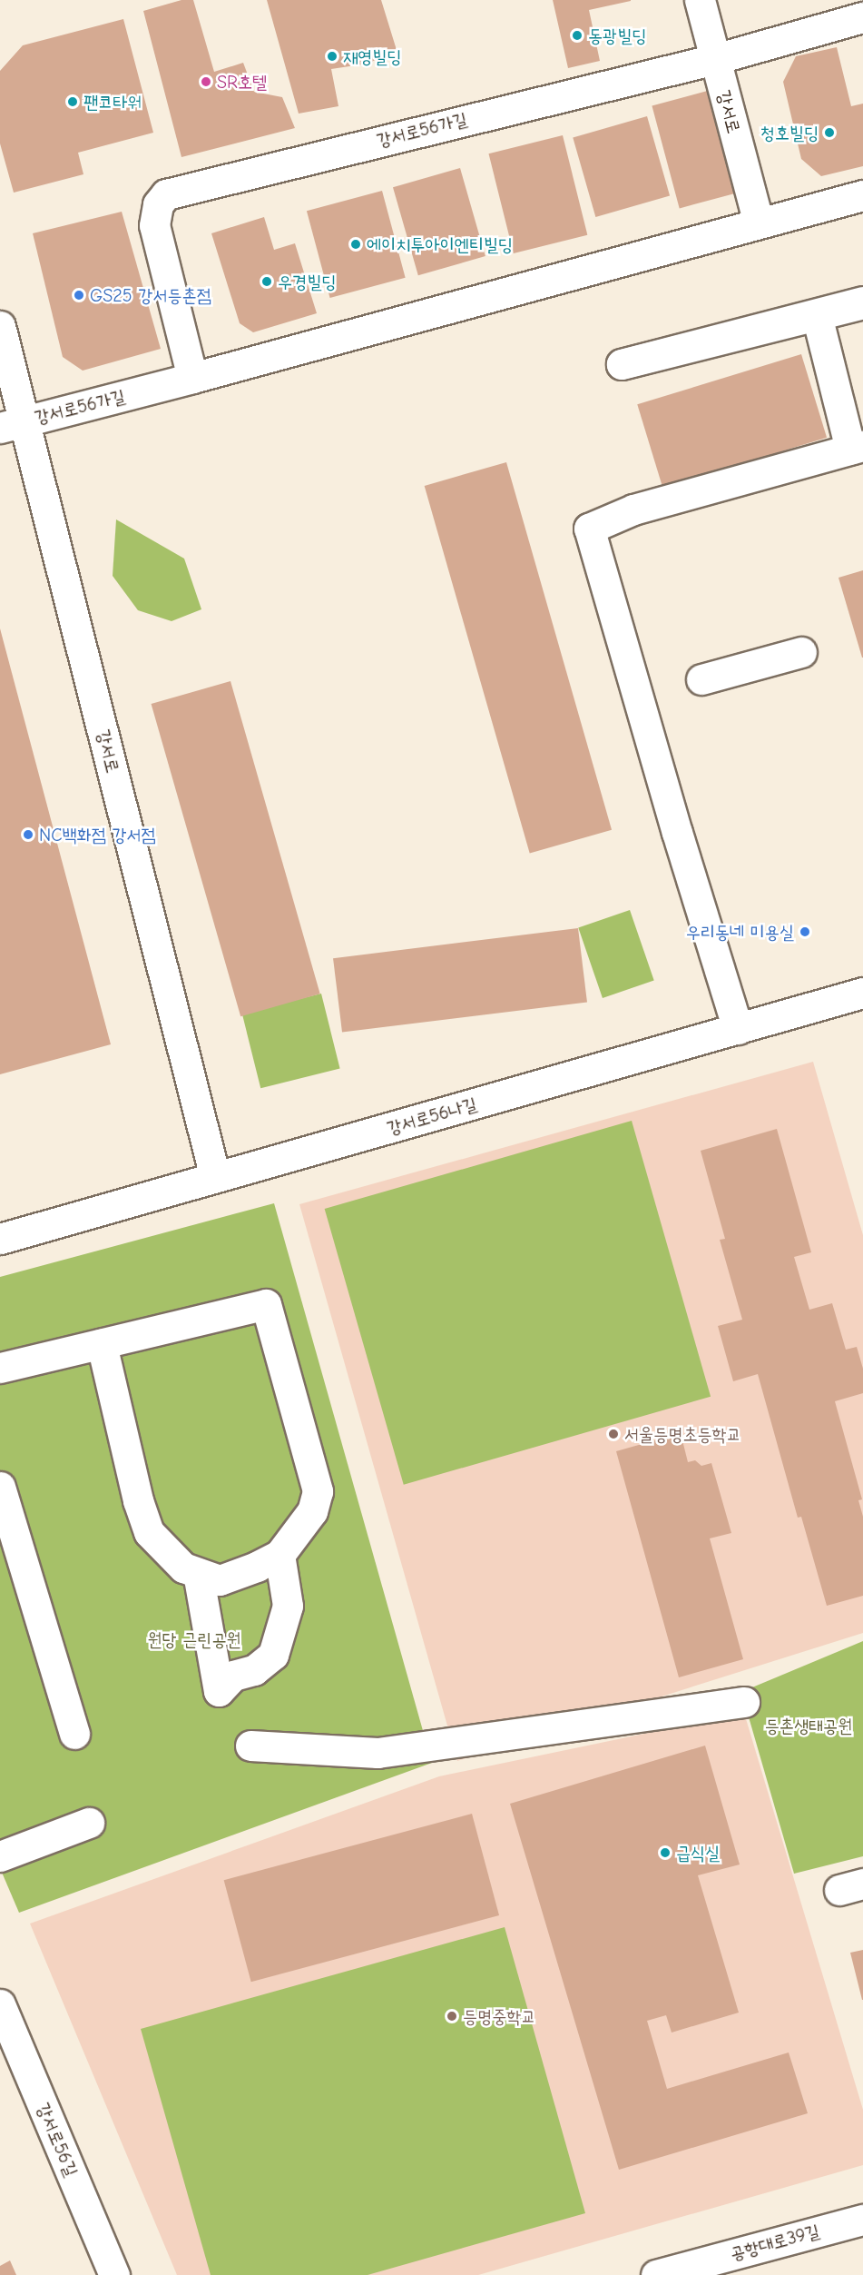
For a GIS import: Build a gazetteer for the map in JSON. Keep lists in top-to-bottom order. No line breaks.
{"streets":{"street":["강서로","강서로56가길","강서로56나길","강서로56길","공항대로39길"]},"crossings":[["강서로","강서로56가길"],["강서로","강서로56나길"]],"parks":["원당 근린공원","등촌생태공원"],"places":["동광빌딩","재영빌딩","SR호텔","팬코타워","청호빌딩","에이치투아이엔티빌딩","우경빌딩","GS25 강서등촌점","NC백화점 강서점","우리동네 미용실","서울등명초등학교","급식실","등명중학교"]}
